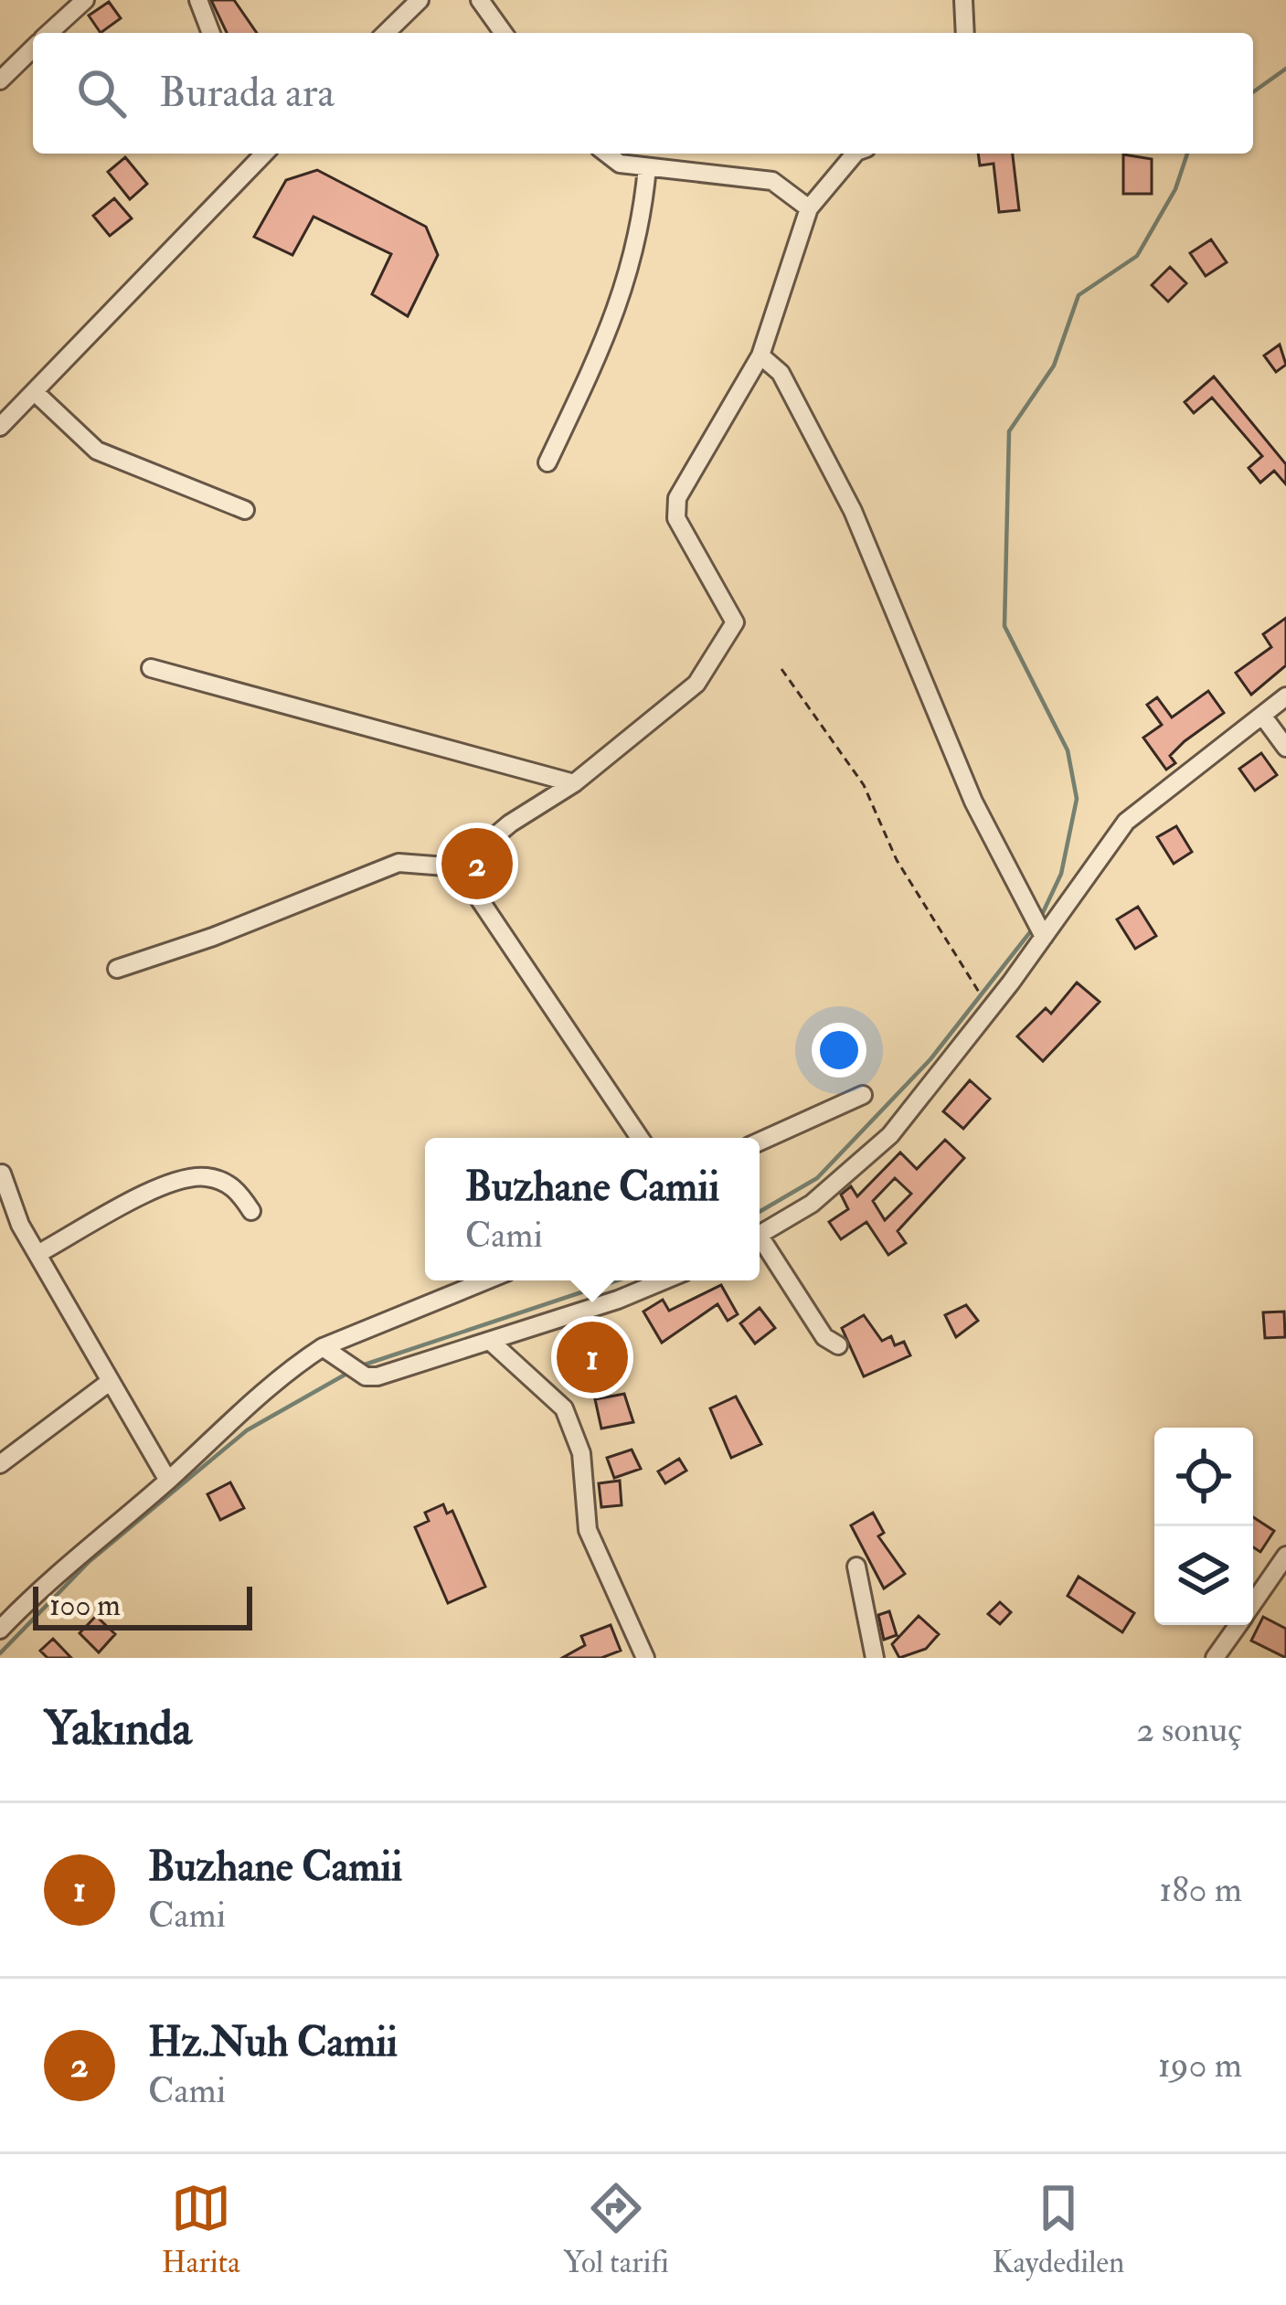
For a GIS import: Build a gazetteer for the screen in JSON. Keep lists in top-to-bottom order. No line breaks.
{"scale_bar":"100 m","page":{"search":"Burada ara","pins":["2","1"],"popup":["Buzhane Camii","Cami"],"scale":"100 m","heading":["Yakında","2 sonuç"],"list":[{"mark":"1","name":"Buzhane Camii","note":"Cami","value":"180 m"},{"mark":"2","name":"Hz.Nuh Camii","note":"Cami","value":"190 m"}],"nav":["Harita","Yol tarifi","Kaydedilen"]}}
